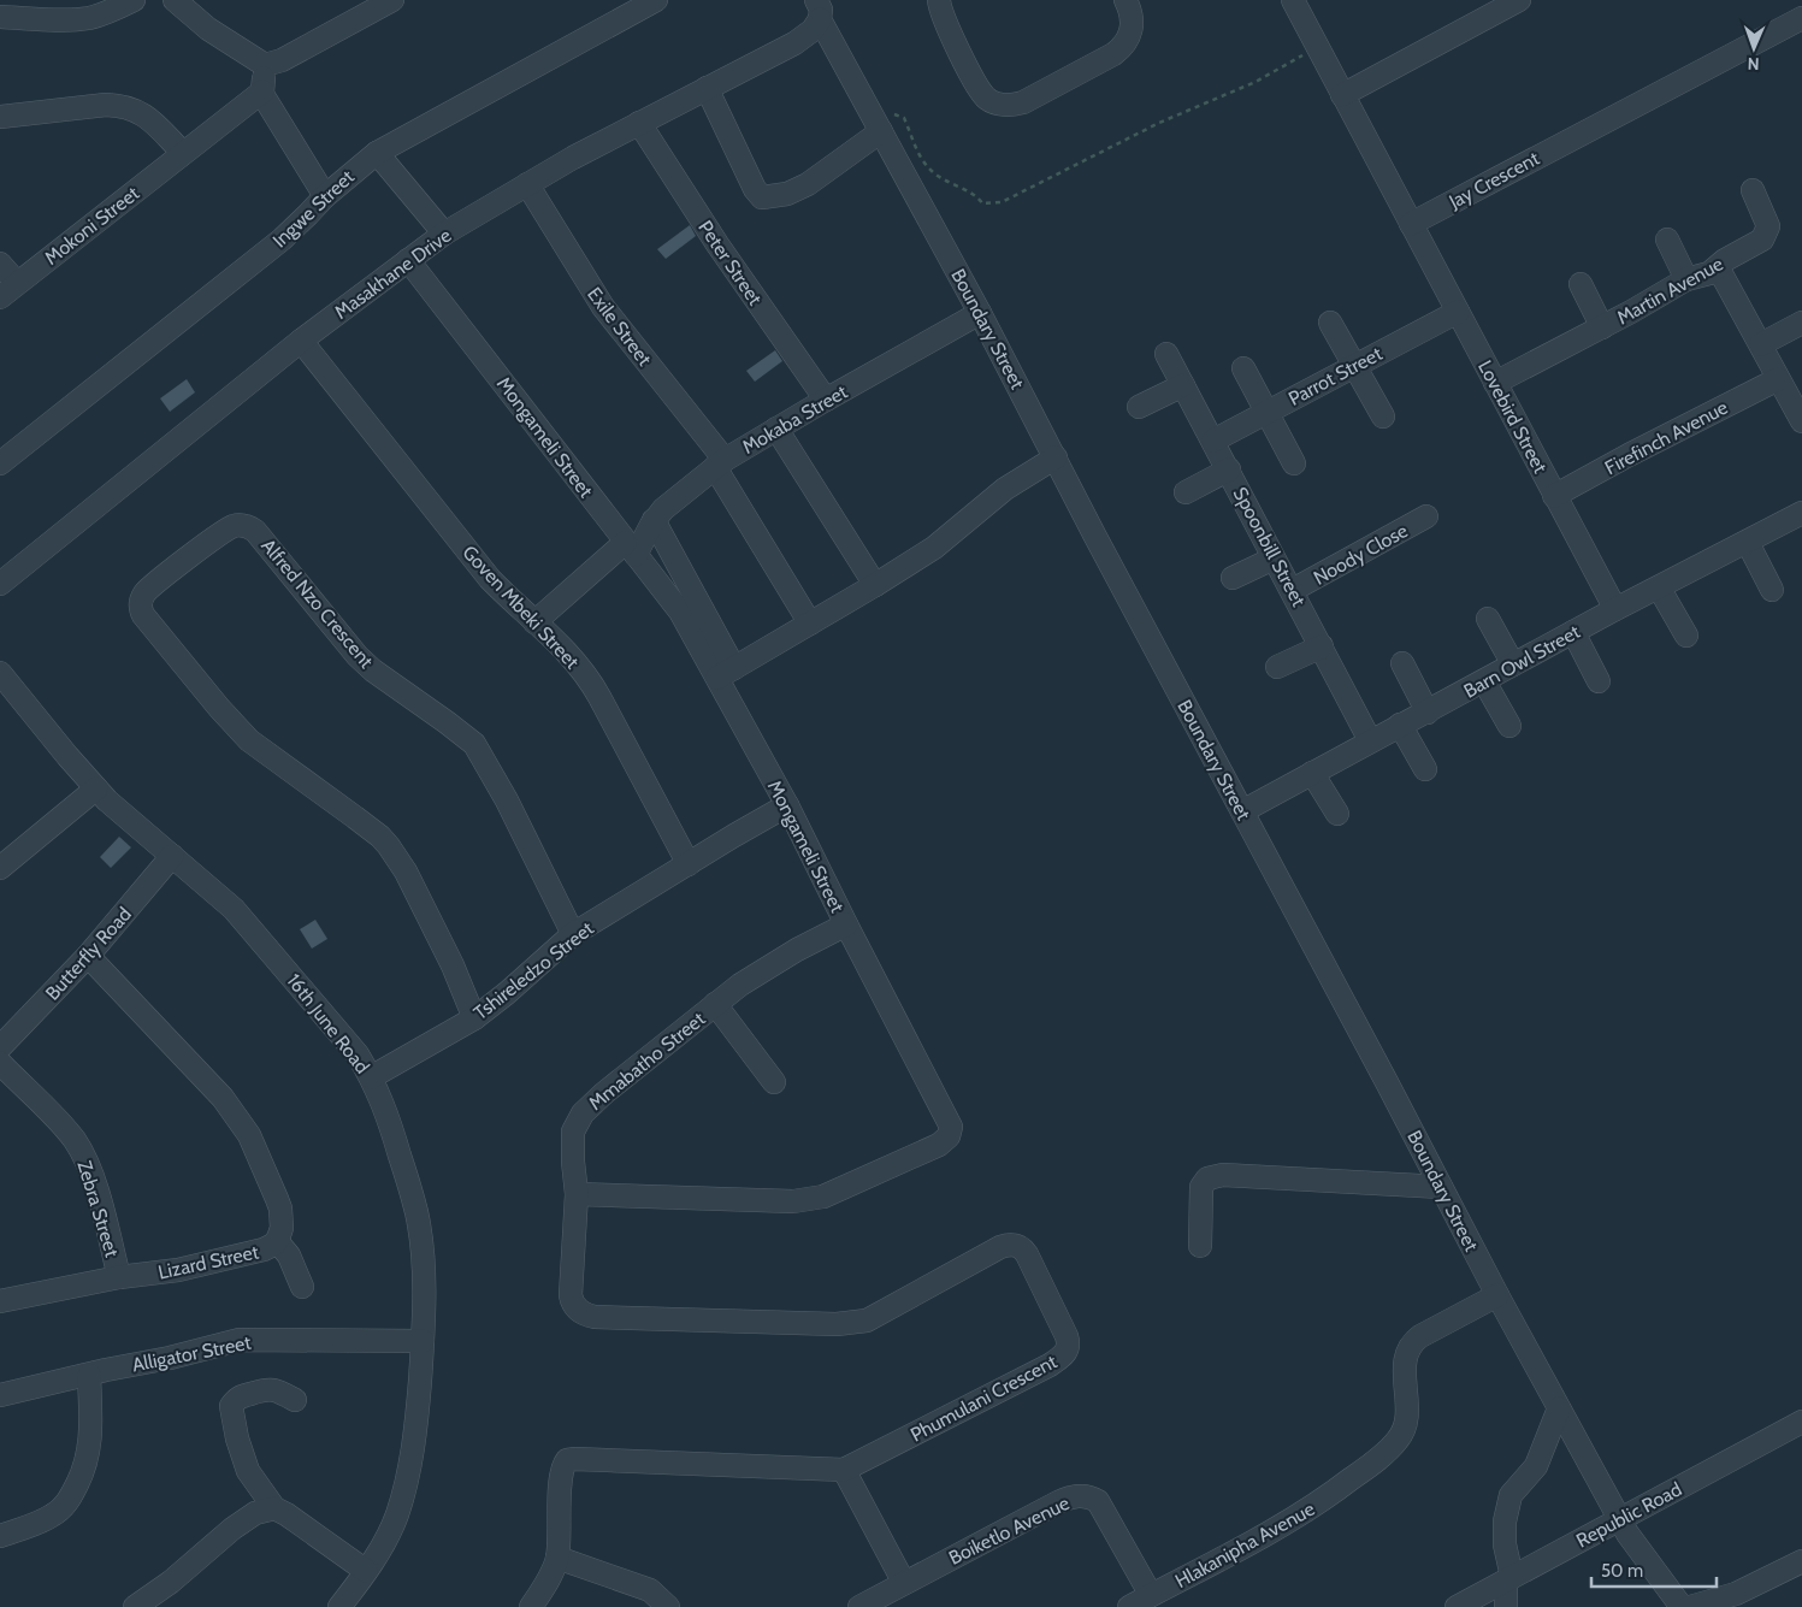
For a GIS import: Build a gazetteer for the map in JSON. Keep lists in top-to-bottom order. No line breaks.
{"streets":{"street":["Jay Crescent","Ingwe Street","Mokoni Street","Peter Street","Masakhane Drive","Martin Avenue","Exile Street","Boundary Street","Parrot Street","Lovebird Street","Mokaba Street","Mongameli Street","Firefinch Avenue","Spoonbill Street","Noody Close","Alfred Nzo Crescent","Goven Mbeki Street","Barn Owl Street","Butterfly Road","Tshireledzo Street","16th June Road","Mmabatho Street","Zebra Street","Lizard Street","Alligator Street","Phumulani Crescent","Republic Road","Boiketlo Avenue","Hlakanipha Avenue"]},"crossings":[["Jay Crescent","Lovebird Street"],["Peter Street","Masakhane Drive"],["Peter Street","Mokaba Street"],["Masakhane Drive","Exile Street"],["Masakhane Drive","Boundary Street"],["Masakhane Drive","Mongameli Street"],["Masakhane Drive","Goven Mbeki Street"],["Martin Avenue","Lovebird Street"],["Exile Street","Mokaba Street"],["Boundary Street","Mokaba Street"],["Boundary Street","Barn Owl Street"],["Boundary Street","Republic Road"],["Boundary Street","Hlakanipha Avenue"],["Parrot Street","Lovebird Street"],["Parrot Street","Spoonbill Street"],["Lovebird Street","Firefinch Avenue"],["Lovebird Street","Barn Owl Street"],["Mokaba Street","Mongameli Street"],["Mokaba Street","Goven Mbeki Street"],["Mongameli Street","Tshireledzo Street"],["Mongameli Street","Mmabatho Street"],["Spoonbill Street","Noody Close"],["Spoonbill Street","Barn Owl Street"],["Alfred Nzo Crescent","Tshireledzo Street"],["Goven Mbeki Street","Tshireledzo Street"],["Butterfly Road","16th June Road"],["Butterfly Road","Lizard Street"],["Tshireledzo Street","16th June Road"],["16th June Road","Alligator Street"],["Mmabatho Street","Phumulani Crescent"],["Zebra Street","Lizard Street"],["Boiketlo Avenue","Hlakanipha Avenue"]],"scale_bar":"50 m","north":"bottom"}
